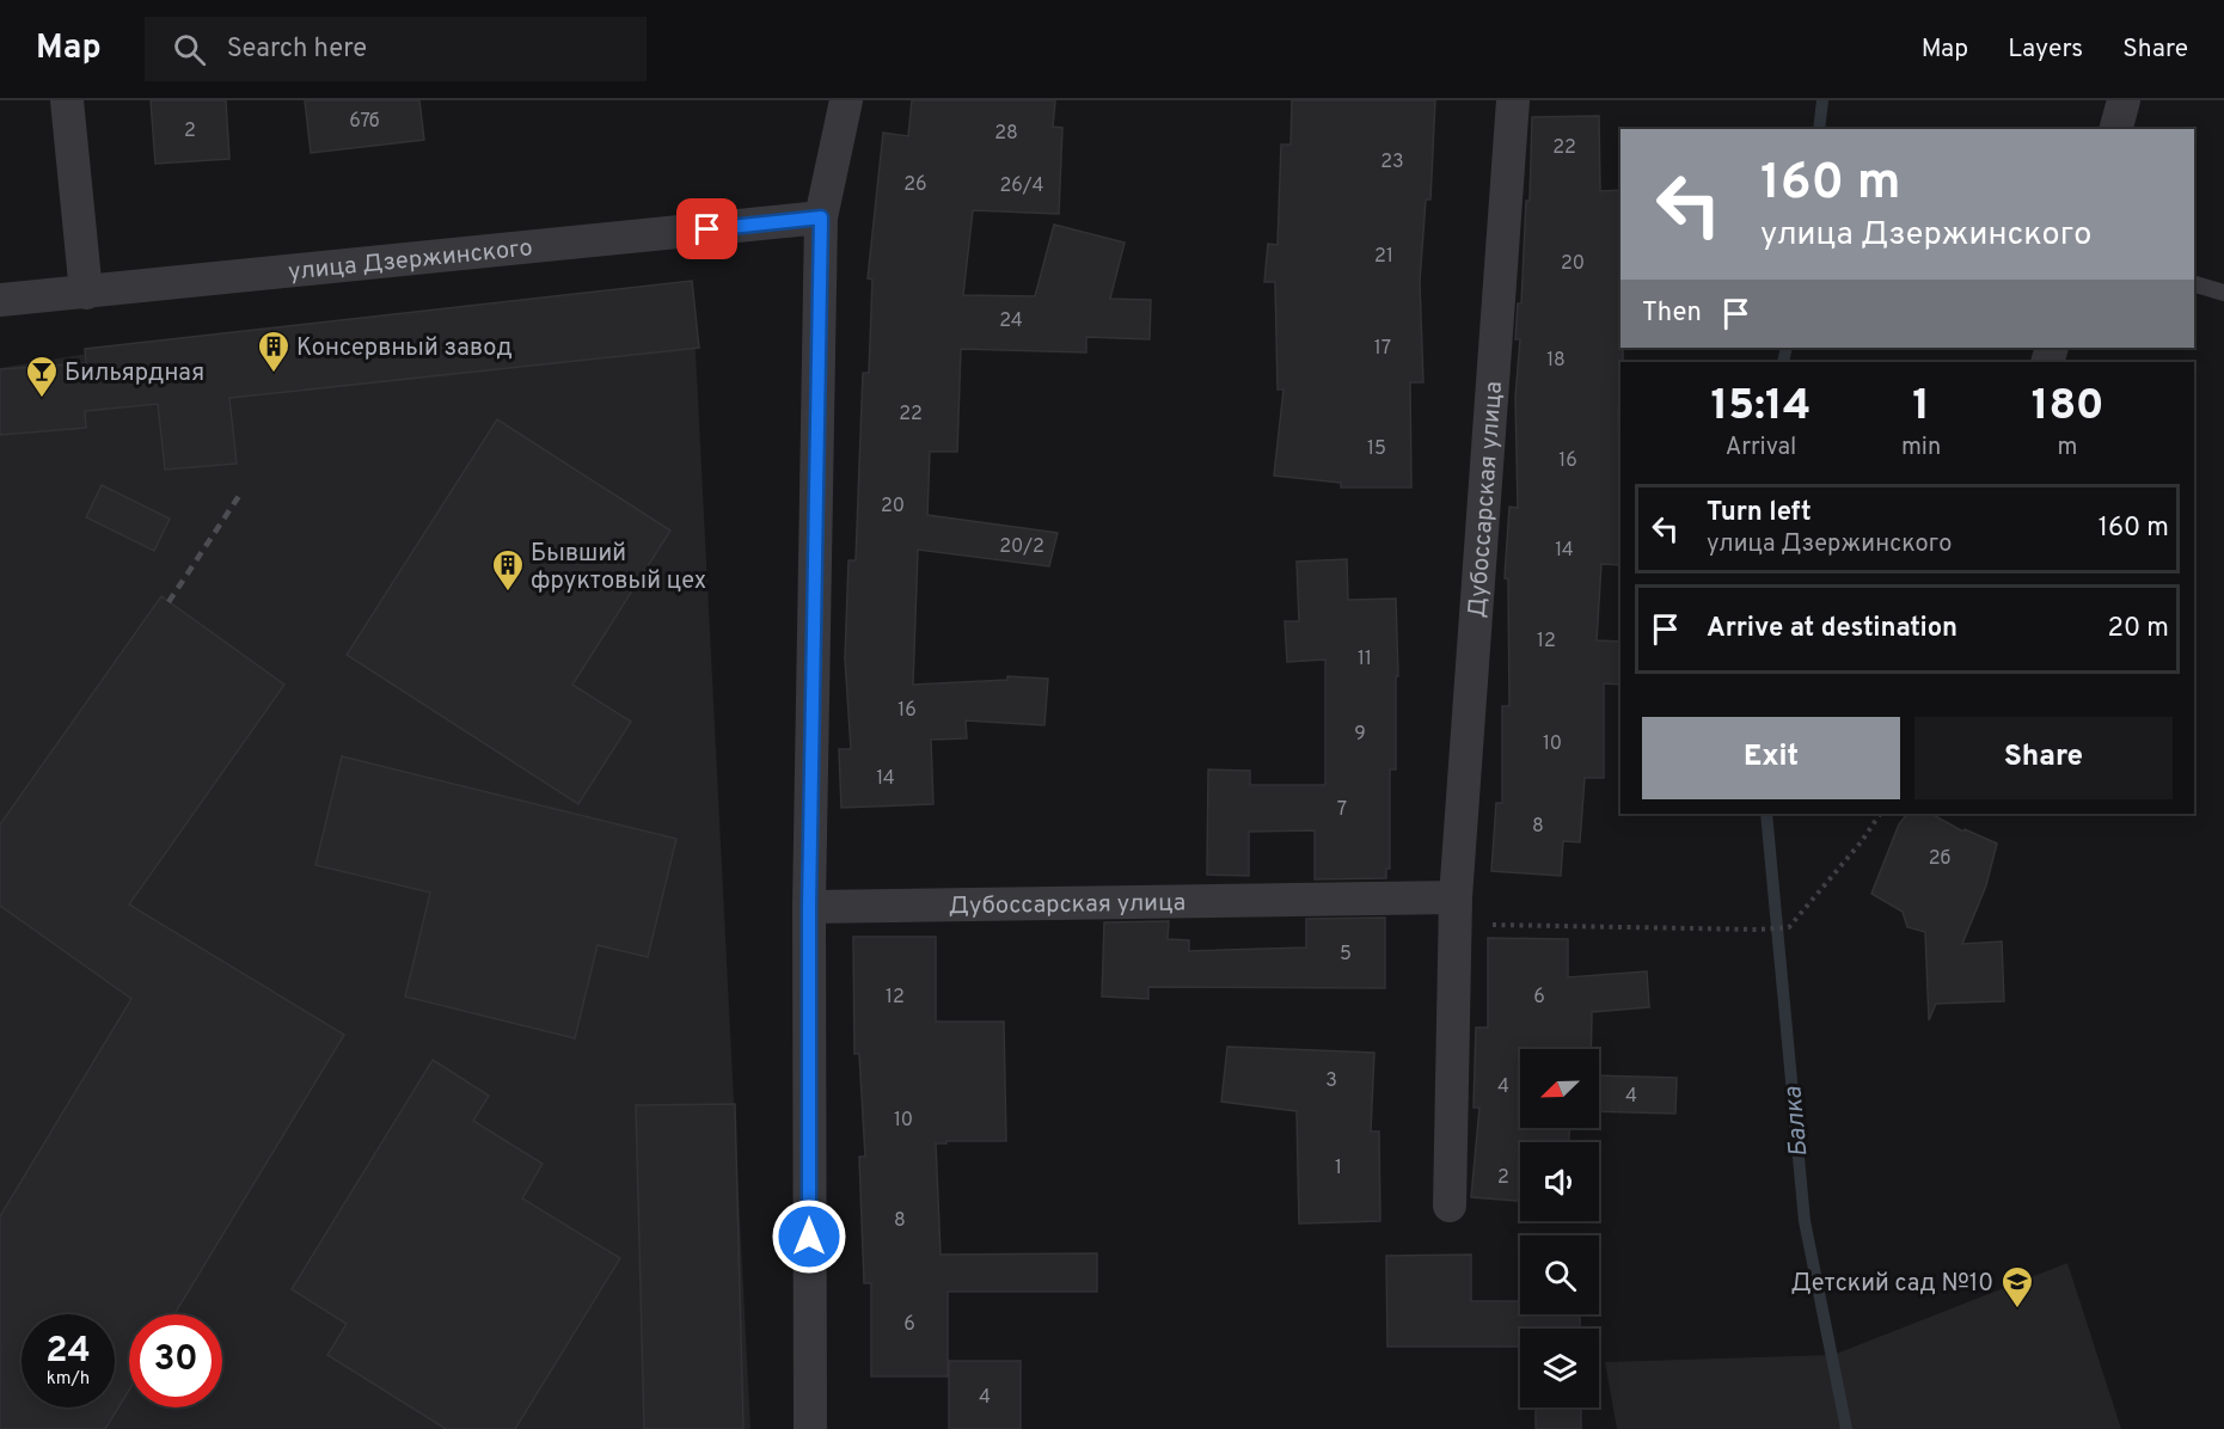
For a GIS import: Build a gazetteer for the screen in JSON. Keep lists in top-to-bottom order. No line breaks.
{"streets":{"street":["улица Дзержинского","Дубоссарская улица"]},"water":["Балка"],"places":{"building":["Консервный завод","Бывший фруктовый цех"],"bar":["Бильярдная"],"school or university":["Детский сад №10"]},"house_numbers":["67б","2","28","22","23","26","26/4","21","20","24","17","18","22","15","16","20","20/2","14","12","11","16","9","10","14","7","8","2б","5","12","6","3","4","4","10","1","2","8","6","4"],"north":"bottom left","page":{"header":"Map","search":"Search here","nav":["Map","Layers","Share"],"turn":["160 m","улица Дзержинского"],"then":"Then","eta":["15:14","Arrival","1","min","180","m"],"list":[{"name":"Turn left","note":"улица Дзержинского","value":"160 m"},{"name":"Arrive at destination","value":"20 m"}],"buttons":["Exit","Share"],"speed":"24 km/h","limit":"30"}}
